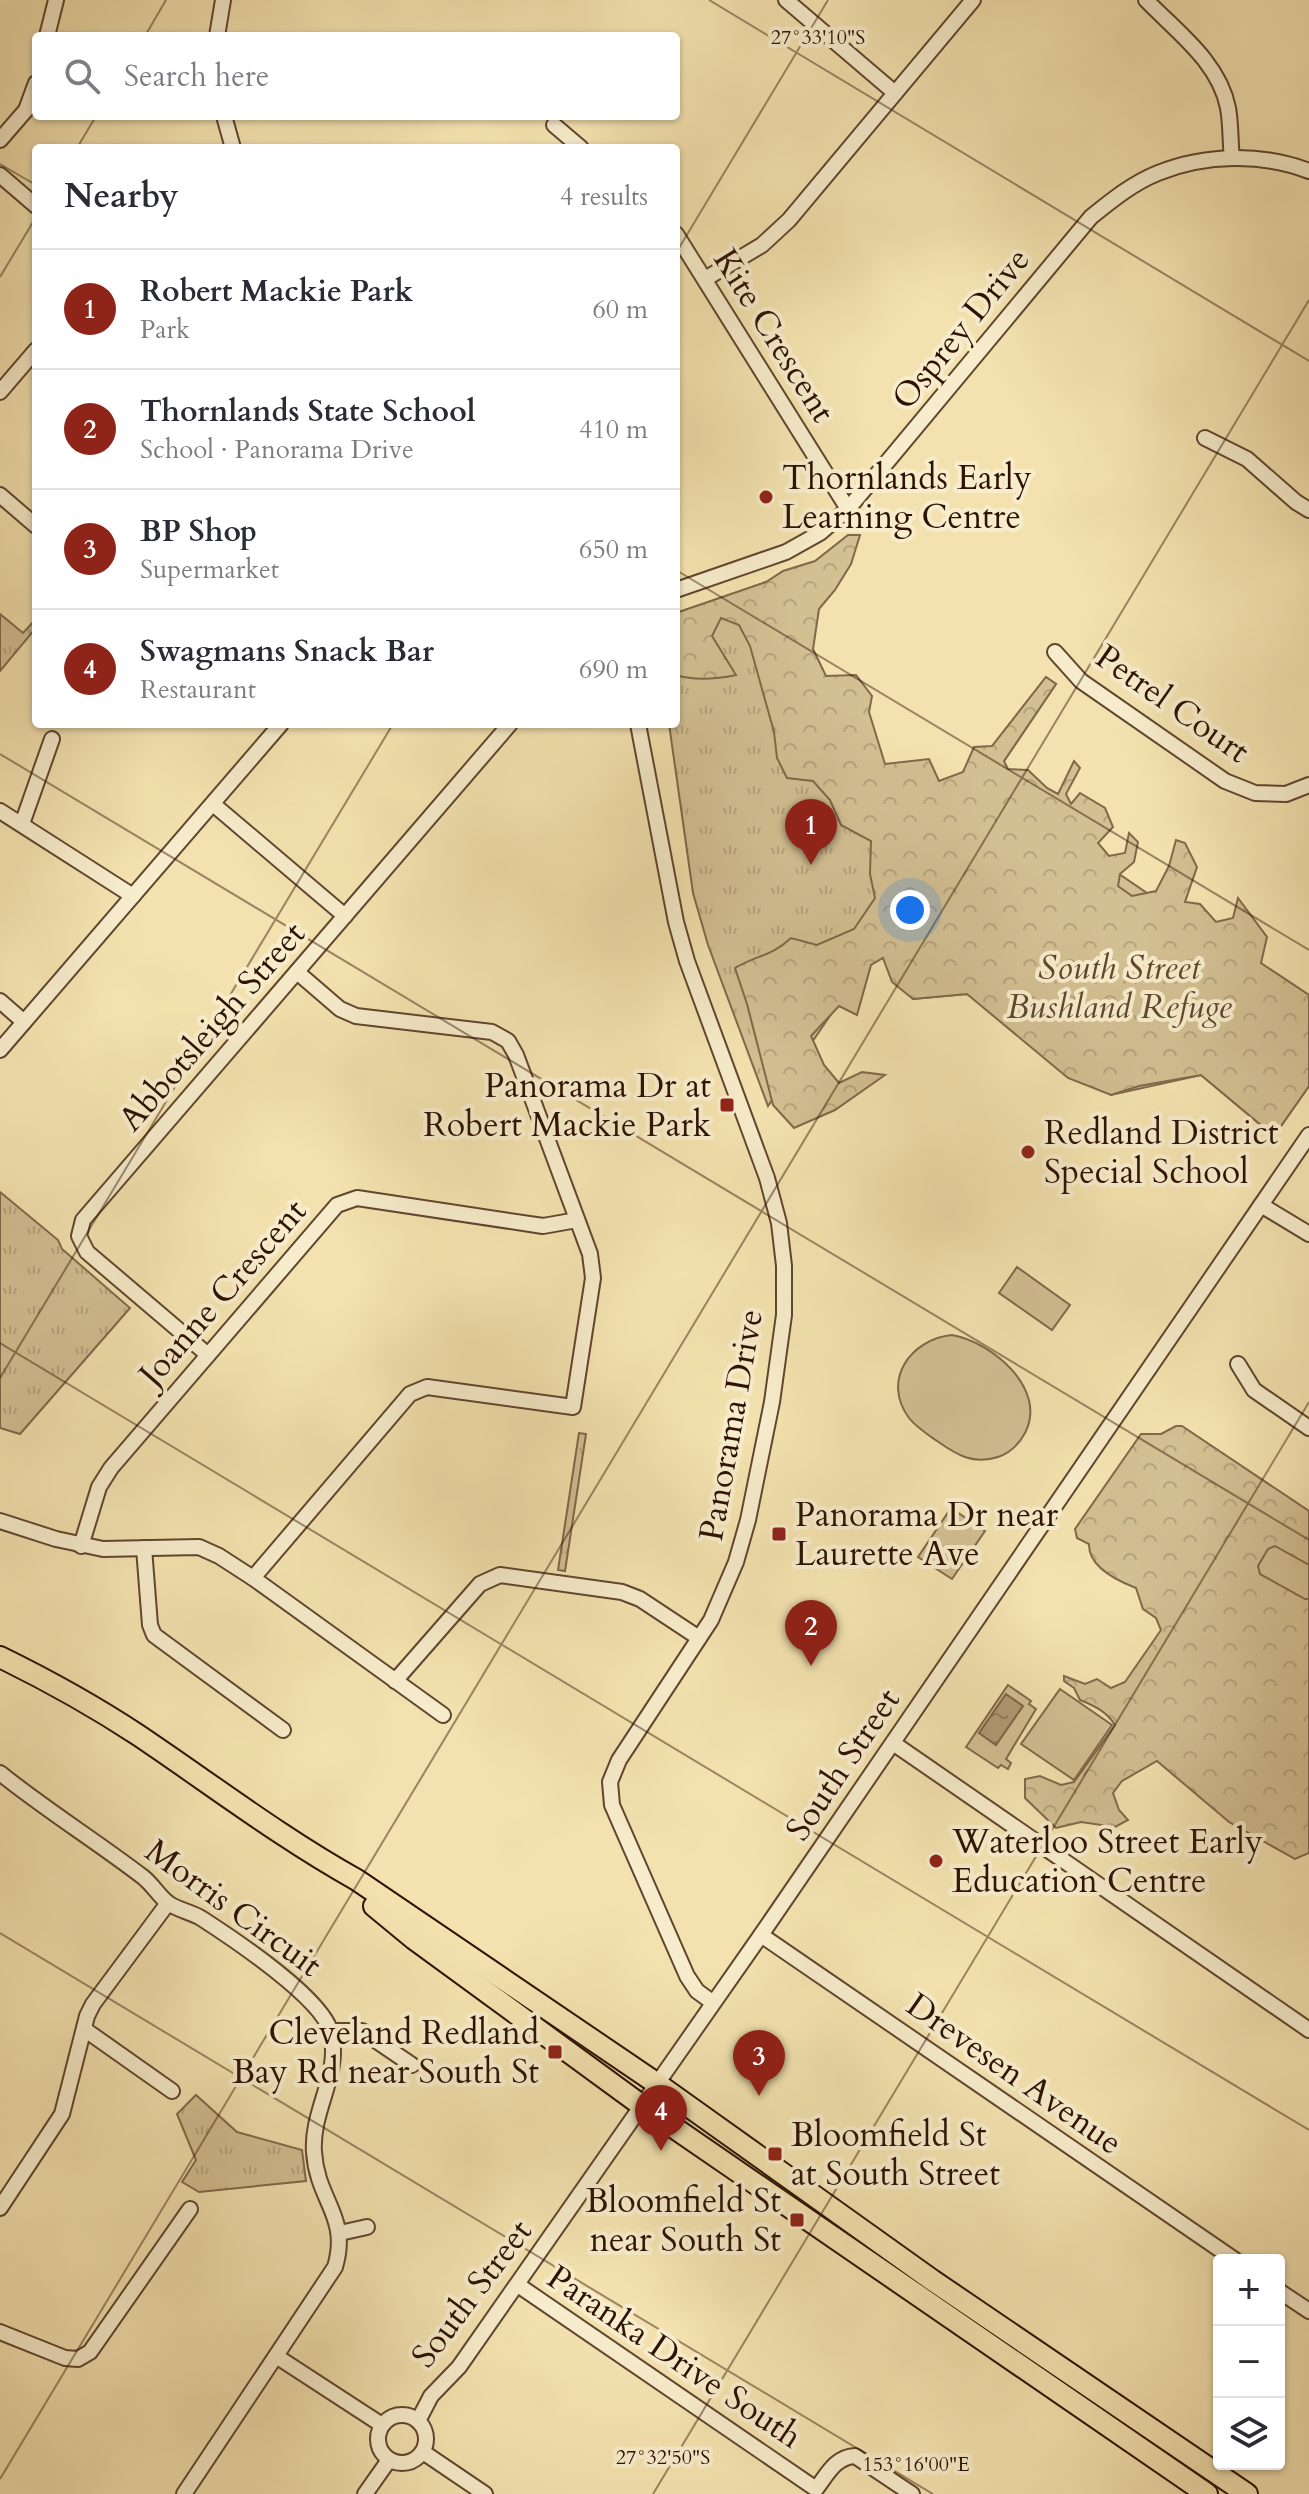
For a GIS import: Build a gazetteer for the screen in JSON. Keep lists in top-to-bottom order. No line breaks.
{"streets":{"street":["Osprey Drive","Kite Crescent","Petrel Court","Abbotsleigh Street","Joanne Crescent","Panorama Drive","South Street","Morris Circuit","Drevesen Avenue","Paranka Drive South"]},"crossings":[["Osprey Drive","Kite Crescent"],["Abbotsleigh Street","Joanne Crescent"],["Panorama Drive","South Street"],["South Street","Drevesen Avenue"],["South Street","Paranka Drive South"]],"parks":["South Street Bushland Refuge"],"places":{"other":["Thornlands Early Learning Centre","Redland District Special School","Waterloo Street Early Education Centre"],"transit":["Panorama Dr at Robert Mackie Park","Panorama Dr near Laurette Ave","Cleveland Redland Bay Rd near South St","Bloomfield St at South Street","Bloomfield St near South St"]},"page":{"search":"Search here","heading":["Nearby","4 results"],"list":[{"mark":"1","name":"Robert Mackie Park","note":"Park","value":"60 m"},{"mark":"2","name":"Thornlands State School","note":"School · Panorama Drive","value":"410 m"},{"mark":"3","name":"BP Shop","note":"Supermarket","value":"650 m"},{"mark":"4","name":"Swagmans Snack Bar","note":"Restaurant","value":"690 m"}],"pins":["1","2","3","4"],"map_buttons":["+","−"]},"coordinates":["27°33'10\"S","27°32'50\"S","153°16'00\"E"]}
